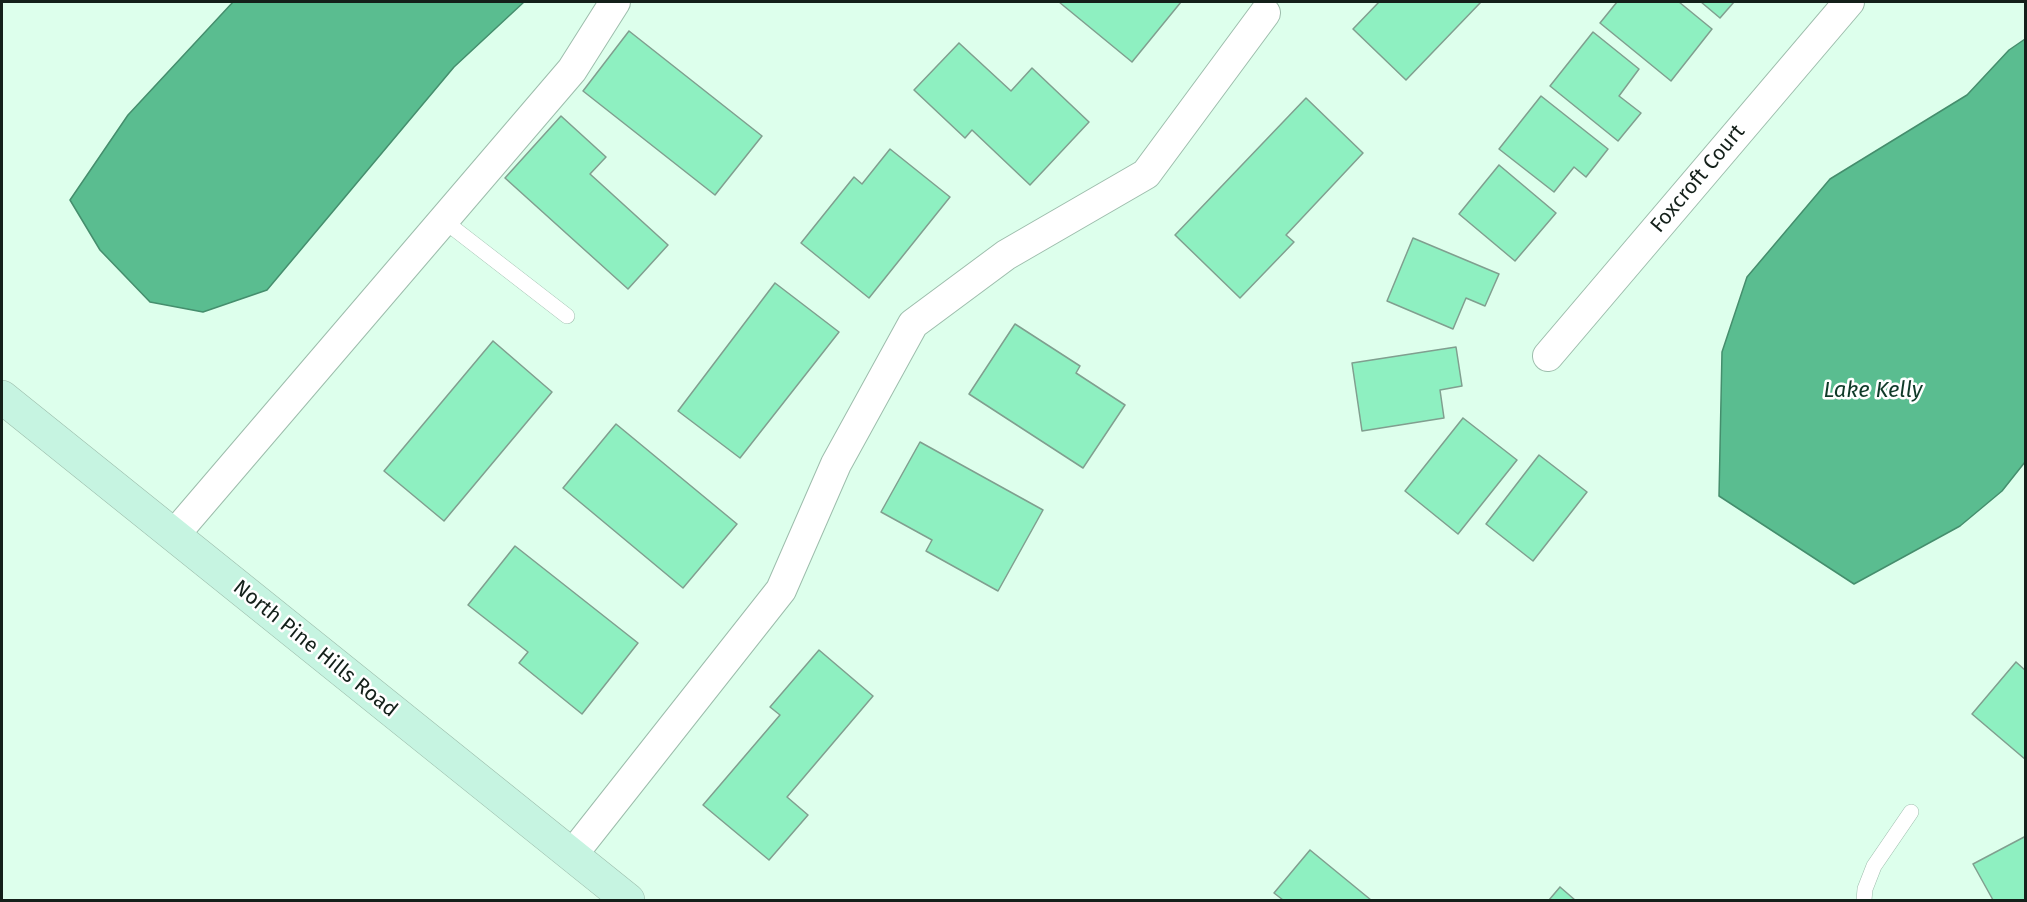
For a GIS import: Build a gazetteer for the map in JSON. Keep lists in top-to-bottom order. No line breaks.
{"streets":{"main road":["North Pine Hills Road"],"street":["Foxcroft Court"]},"water":["Lake Kelly"]}
